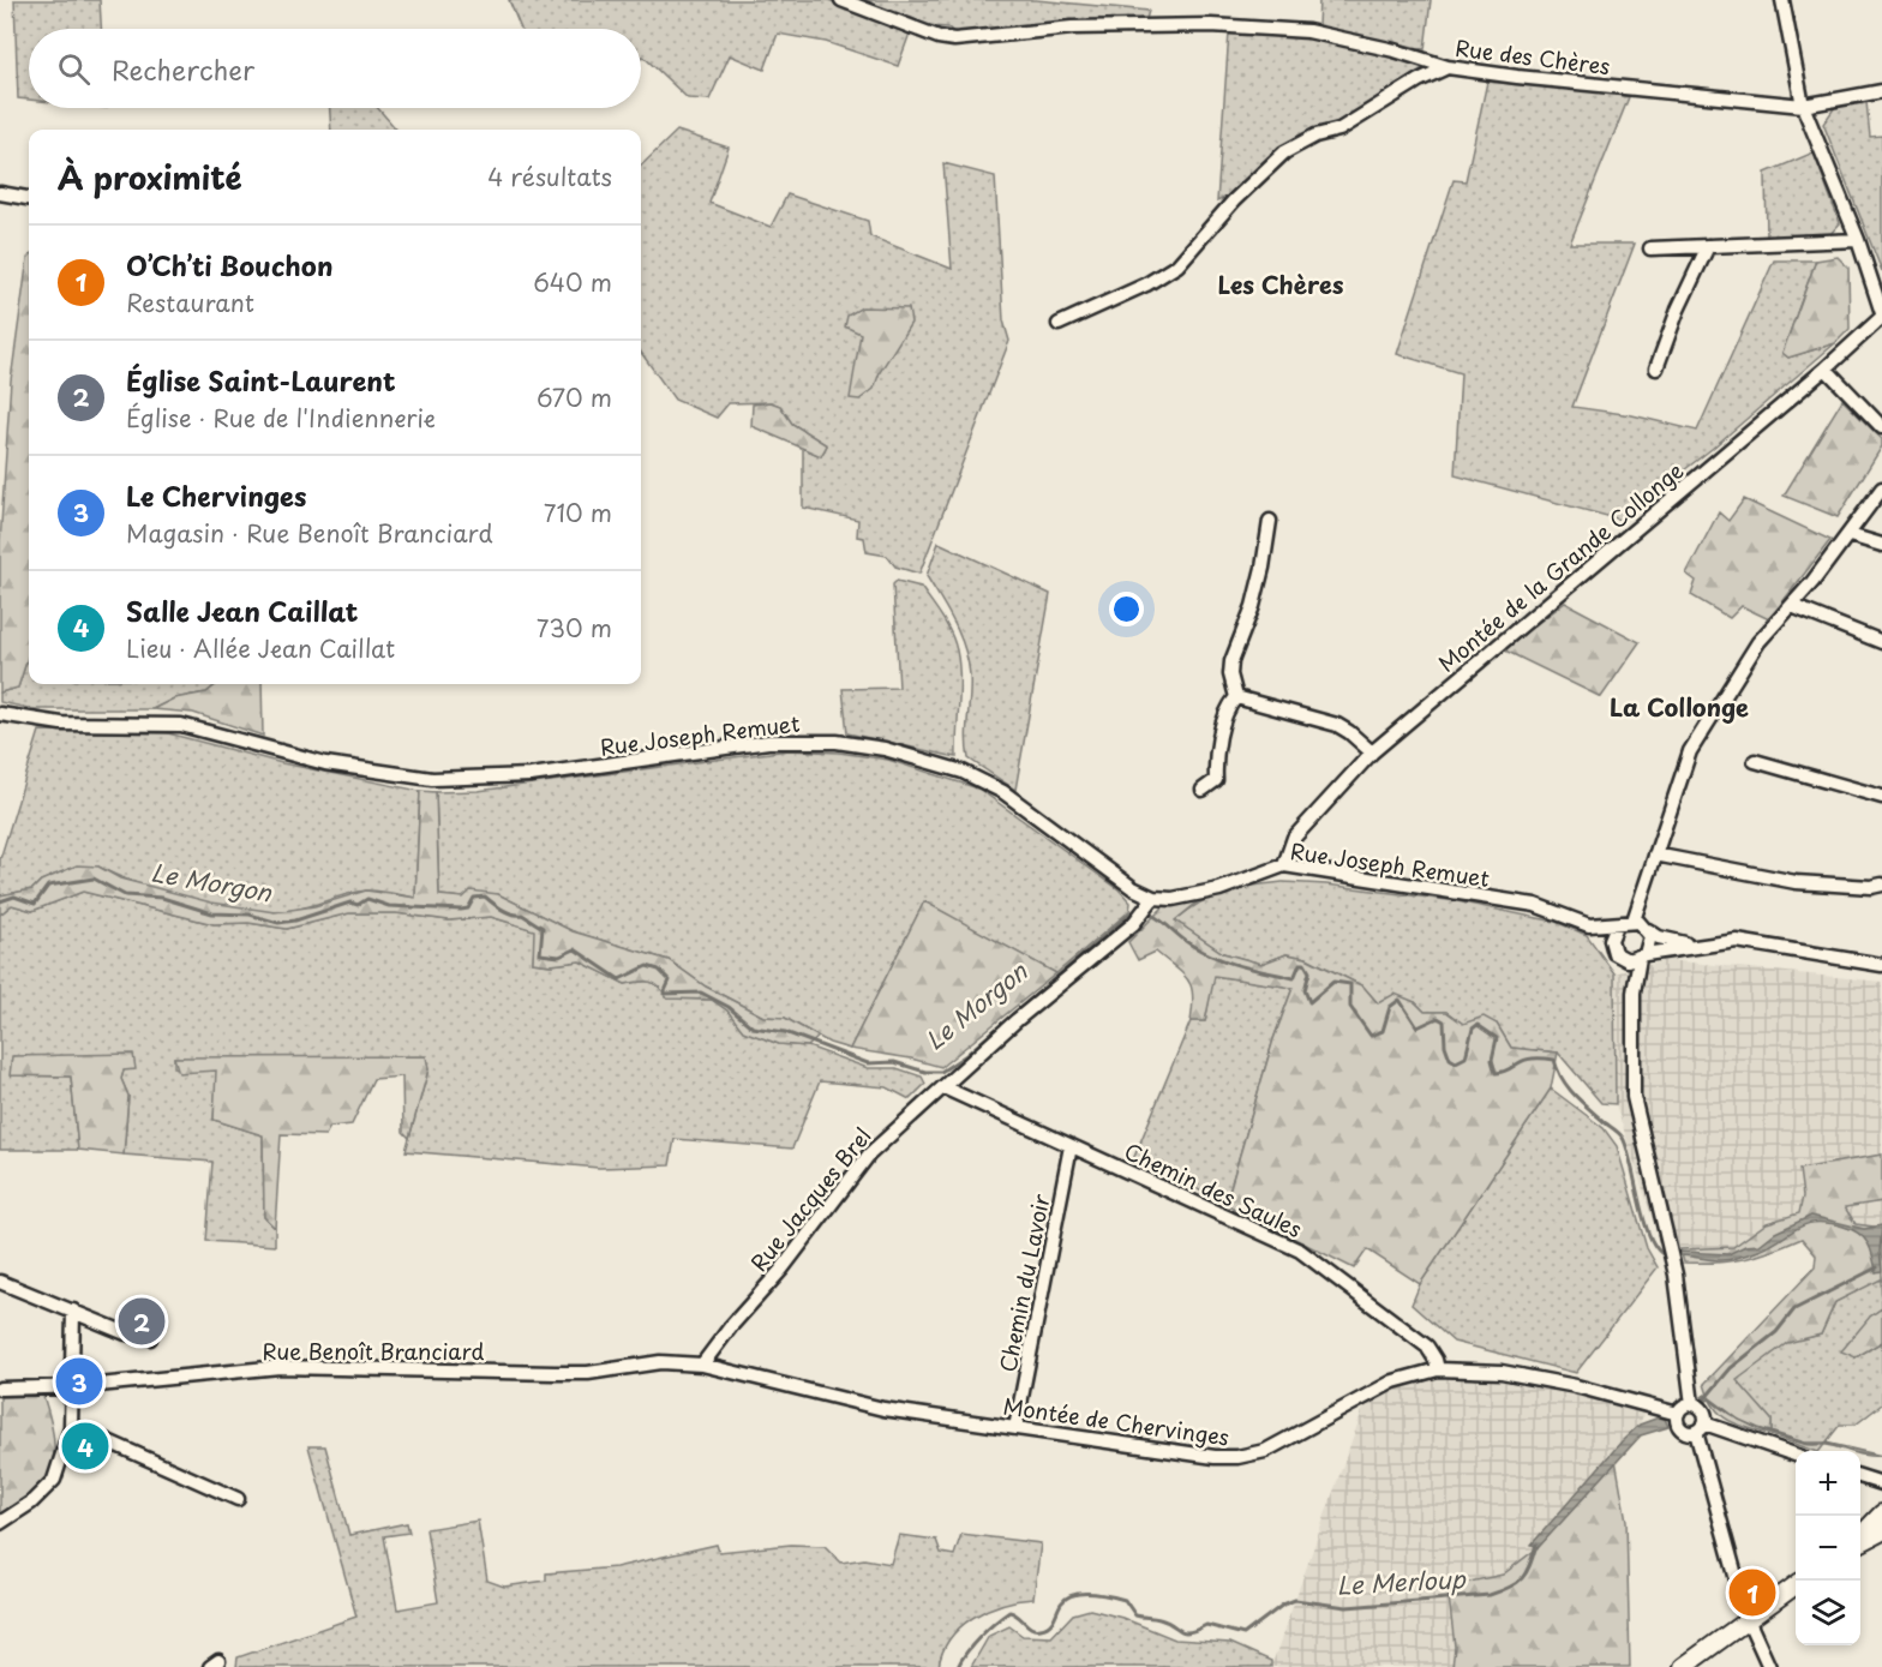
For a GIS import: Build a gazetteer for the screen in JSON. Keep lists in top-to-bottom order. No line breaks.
{"streets":{"street":["Rue des Chères","Montée de la Grande Collonge","Rue Joseph Remuet","Chemin des Saules","Rue Jacques Brel","Chemin du Lavoir","Rue Benoît Branciard","Montée de Chervinges"]},"crossings":[["Montée de la Grande Collonge","Rue Joseph Remuet"],["Rue Joseph Remuet","Rue Jacques Brel"],["Chemin des Saules","Rue Jacques Brel"],["Chemin des Saules","Chemin du Lavoir"],["Chemin des Saules","Montée de Chervinges"],["Rue Jacques Brel","Rue Benoît Branciard"],["Rue Jacques Brel","Montée de Chervinges"],["Chemin du Lavoir","Montée de Chervinges"],["Rue Benoît Branciard","Montée de Chervinges"]],"districts":["Les Chères","La Collonge"],"water":["Le Morgon","Le Merloup"],"page":{"search":"Rechercher","heading":["À proximité","4 résultats"],"list":[{"mark":"1","name":"O’Ch’ti Bouchon","note":"Restaurant","value":"640 m"},{"mark":"2","name":"Église Saint-Laurent","note":"Église · Rue de l'Indiennerie","value":"670 m"},{"mark":"3","name":"Le Chervinges","note":"Magasin · Rue Benoît Branciard","value":"710 m"},{"mark":"4","name":"Salle Jean Caillat","note":"Lieu · Allée Jean Caillat","value":"730 m"}],"pins":["2","3","4","1"],"map_buttons":["+","−"]}}
